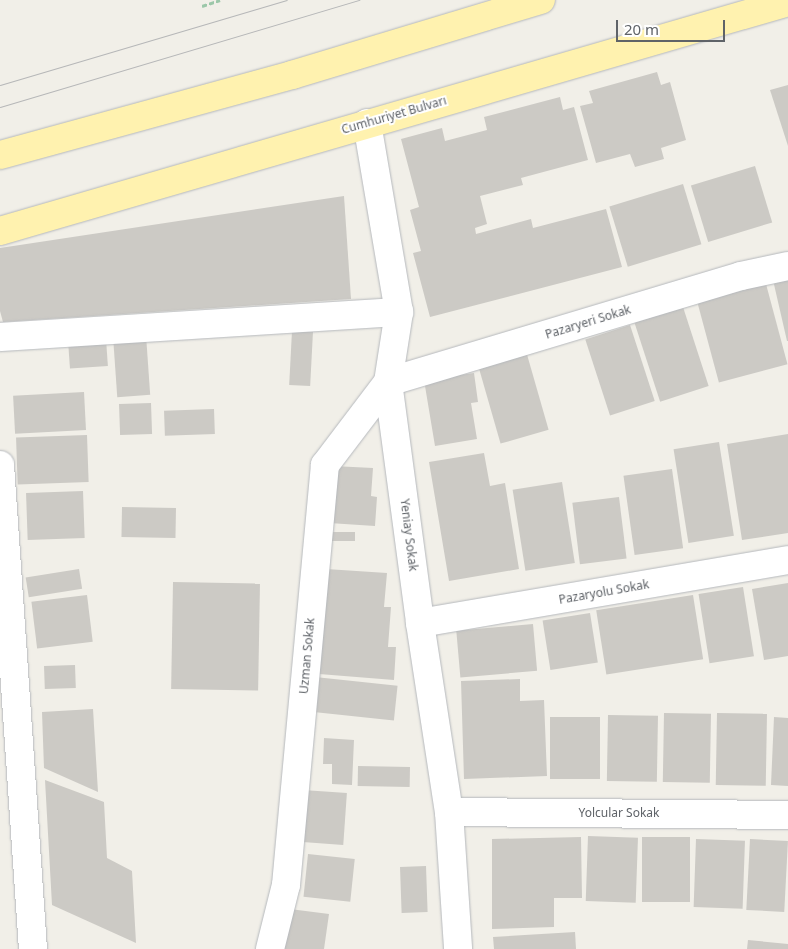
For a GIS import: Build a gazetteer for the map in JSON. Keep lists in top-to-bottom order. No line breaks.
{"streets":{"main road":["Cumhuriyet Bulvarı"],"street":["Pazaryeri Sokak","Yeniay Sokak","Pazaryolu Sokak","Uzman Sokak","Yolcular Sokak"]},"crossings":[["Cumhuriyet Bulvarı","Yeniay Sokak"],["Pazaryeri Sokak","Yeniay Sokak"],["Pazaryeri Sokak","Uzman Sokak"],["Yeniay Sokak","Pazaryolu Sokak"],["Yeniay Sokak","Uzman Sokak"],["Yeniay Sokak","Yolcular Sokak"]],"scale_bar":"20 m"}
